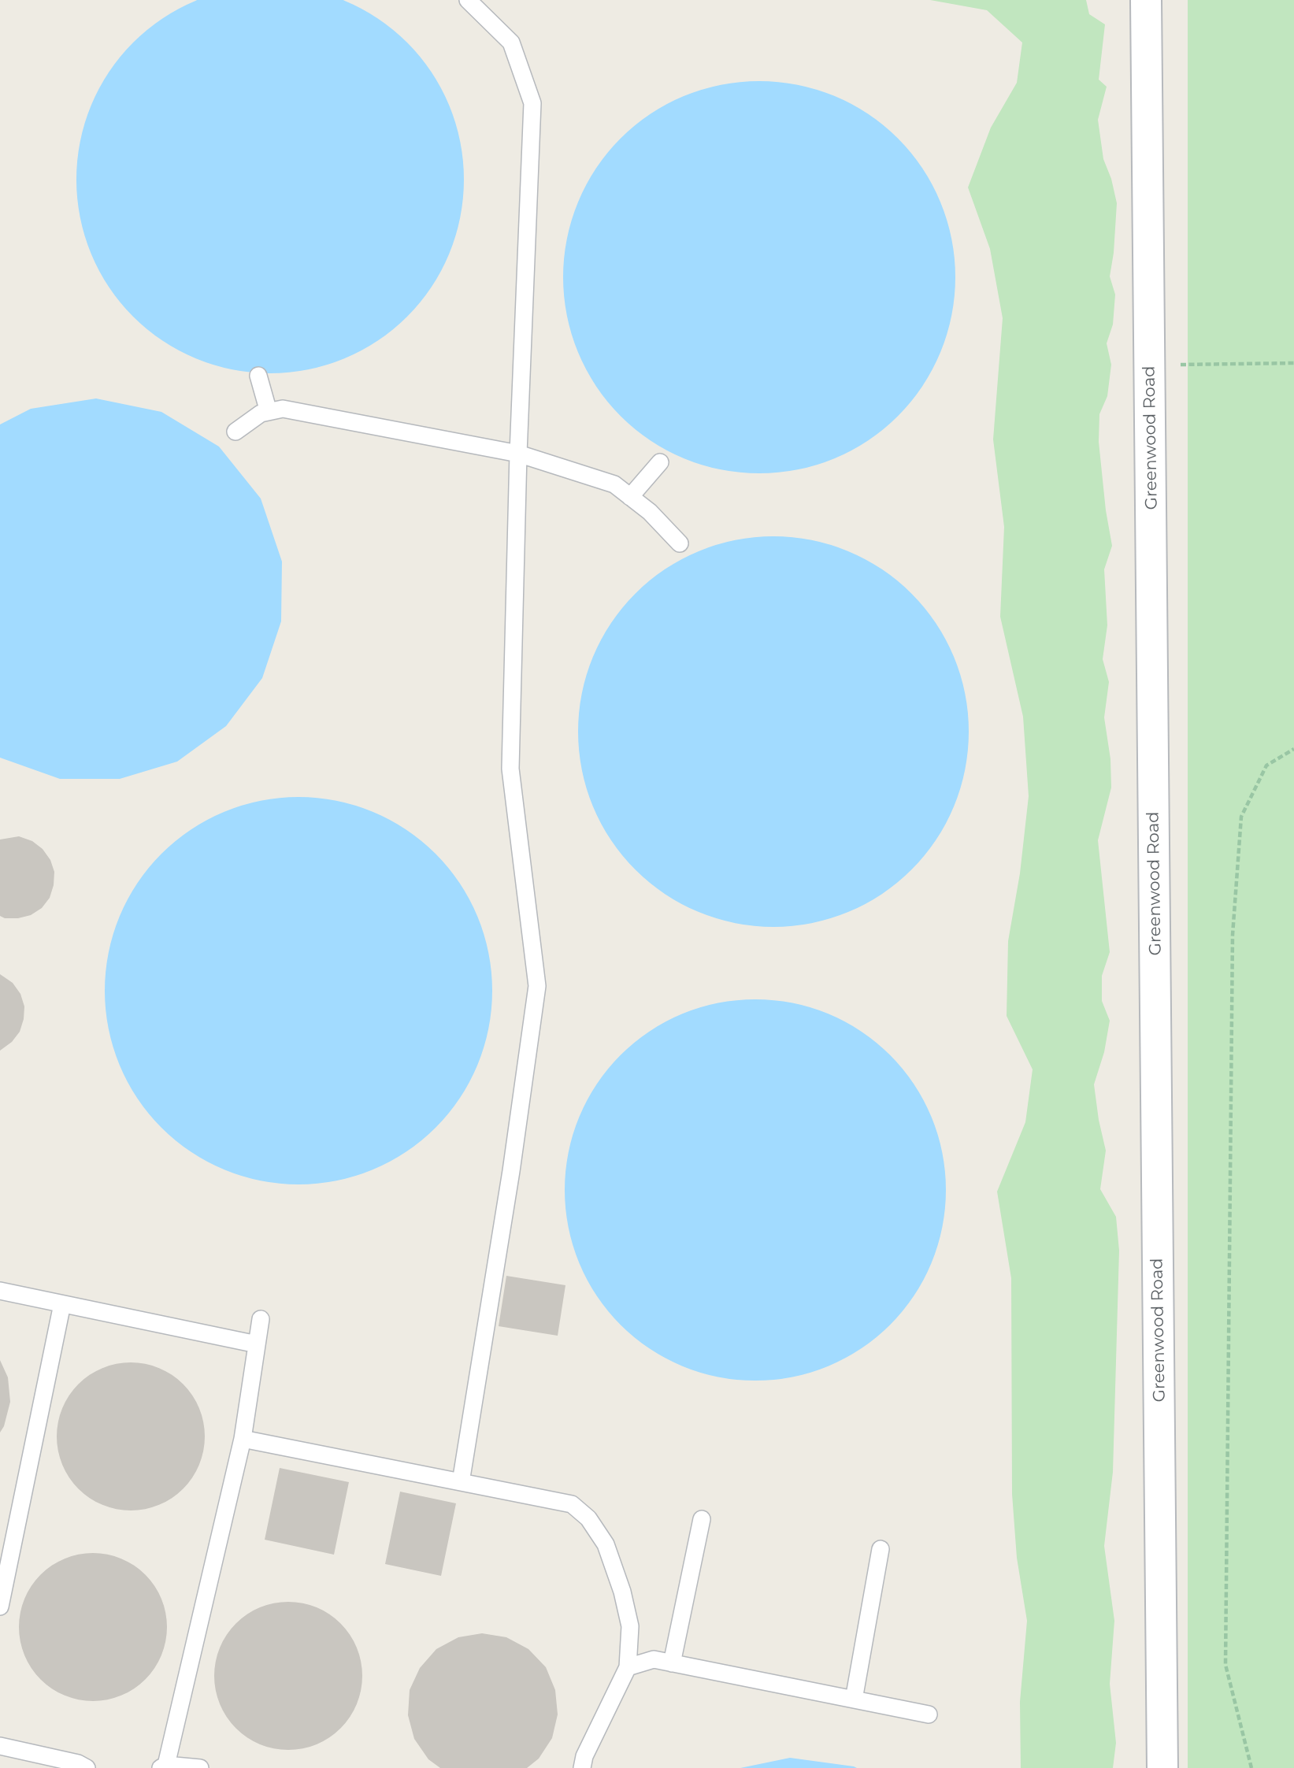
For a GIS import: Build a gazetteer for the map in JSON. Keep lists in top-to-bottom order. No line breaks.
{"streets":{"street":["Greenwood Road"]}}
